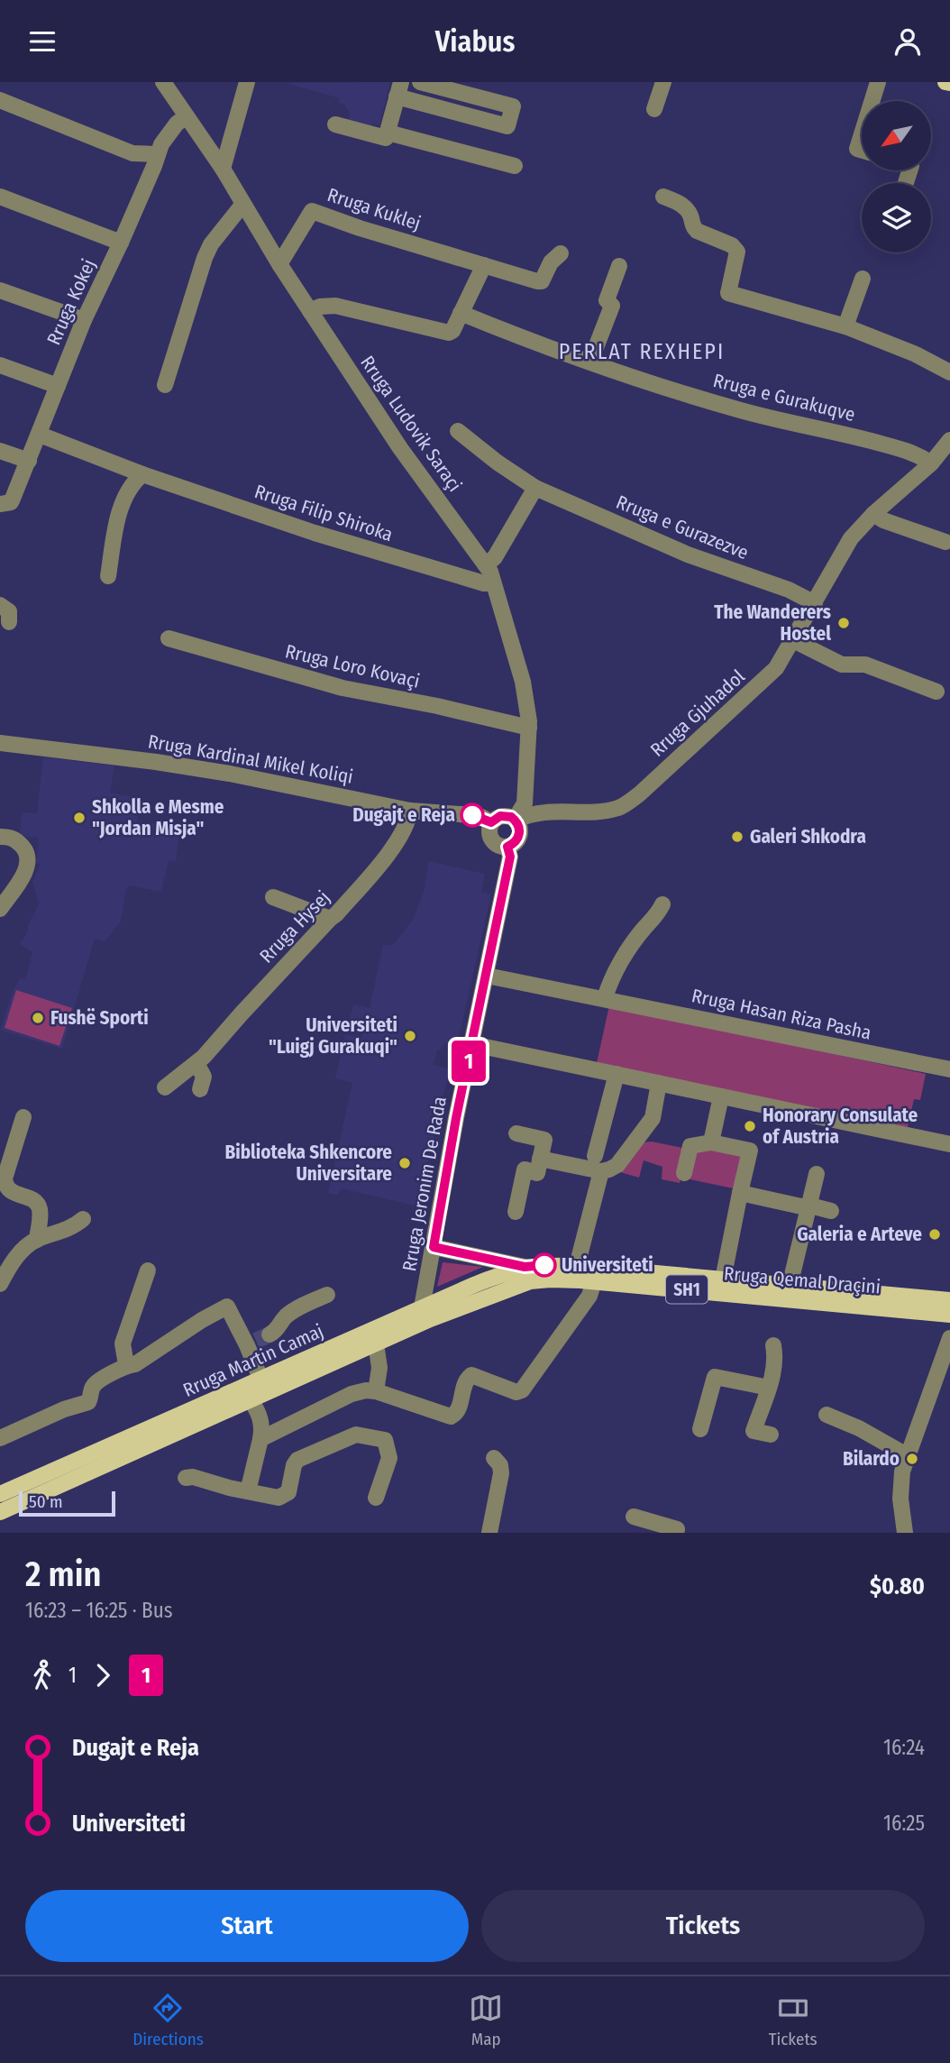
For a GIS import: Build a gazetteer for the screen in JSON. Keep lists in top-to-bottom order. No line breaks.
{"streets":{"main road":["Rruga Qemal Draçini","SH1","Rruga Martin Camaj"],"street":["Rruga Kuklej","Rruga Kokej","Rruga e Gurakuqve","Rruga Ludovik Saraçi","Rruga Filip Shiroka","Rruga e Gurazezve","Rruga Loro Kovaçi","Rruga Gjuhadol","Rruga Kardinal Mikel Koliqi","Rruga Hysej","Rruga Hasan Riza Pasha","Rruga Jeronim De Rada"]},"crossings":[["Rruga Kuklej","Rruga Ludovik Saraçi"],["Rruga Kokej","Rruga Ludovik Saraçi"],["Rruga Kokej","Rruga Filip Shiroka"],["Rruga e Gurakuqve","Rruga Gjuhadol"],["Rruga Ludovik Saraçi","Rruga Filip Shiroka"],["Rruga Ludovik Saraçi","Rruga Loro Kovaçi"],["Rruga Ludovik Saraçi","Rruga Gjuhadol"],["Rruga Ludovik Saraçi","Rruga Kardinal Mikel Koliqi"],["Rruga Ludovik Saraçi","Rruga Jeronim De Rada"],["Rruga e Gurazezve","Rruga Gjuhadol"],["Rruga Gjuhadol","Rruga Kardinal Mikel Koliqi"],["Rruga Gjuhadol","Rruga Jeronim De Rada"],["Rruga Kardinal Mikel Koliqi","Rruga Hysej"],["Rruga Kardinal Mikel Koliqi","Rruga Jeronim De Rada"],["Rruga Hasan Riza Pasha","Rruga Jeronim De Rada"],["Rruga Jeronim De Rada","Rruga Qemal Draçini"],["Rruga Jeronim De Rada","Rruga Martin Camaj"],["Rruga Qemal Draçini","Rruga Martin Camaj"]],"districts":["PERLAT REXHEPI"],"places":["The Wanderers Hostel","Dugajt e Reja","Shkolla e Mesme \"Jordan Misja\"","Galeri Shkodra","Fushë Sporti","Universiteti \"Luigj Gurakuqi\"","Honorary Consulate of Austria","Biblioteka Shkencore Universitare","Galeria e Arteve","Universiteti","Bilardo"],"lines":["bus line 1"],"scale_bar":"50 m","north":"bottom left","page":{"header":"Viabus","on_map":"1","scale":"50 m","heading":["2 min","16:23 – 16:25 · Bus","$0.80"],"legs":["1","1"],"list":[{"name":"Dugajt e Reja","value":"16:24"},{"name":"Universiteti","value":"16:25"}],"buttons":["Start","Tickets"],"tabs":["Directions","Map","Tickets"]}}
